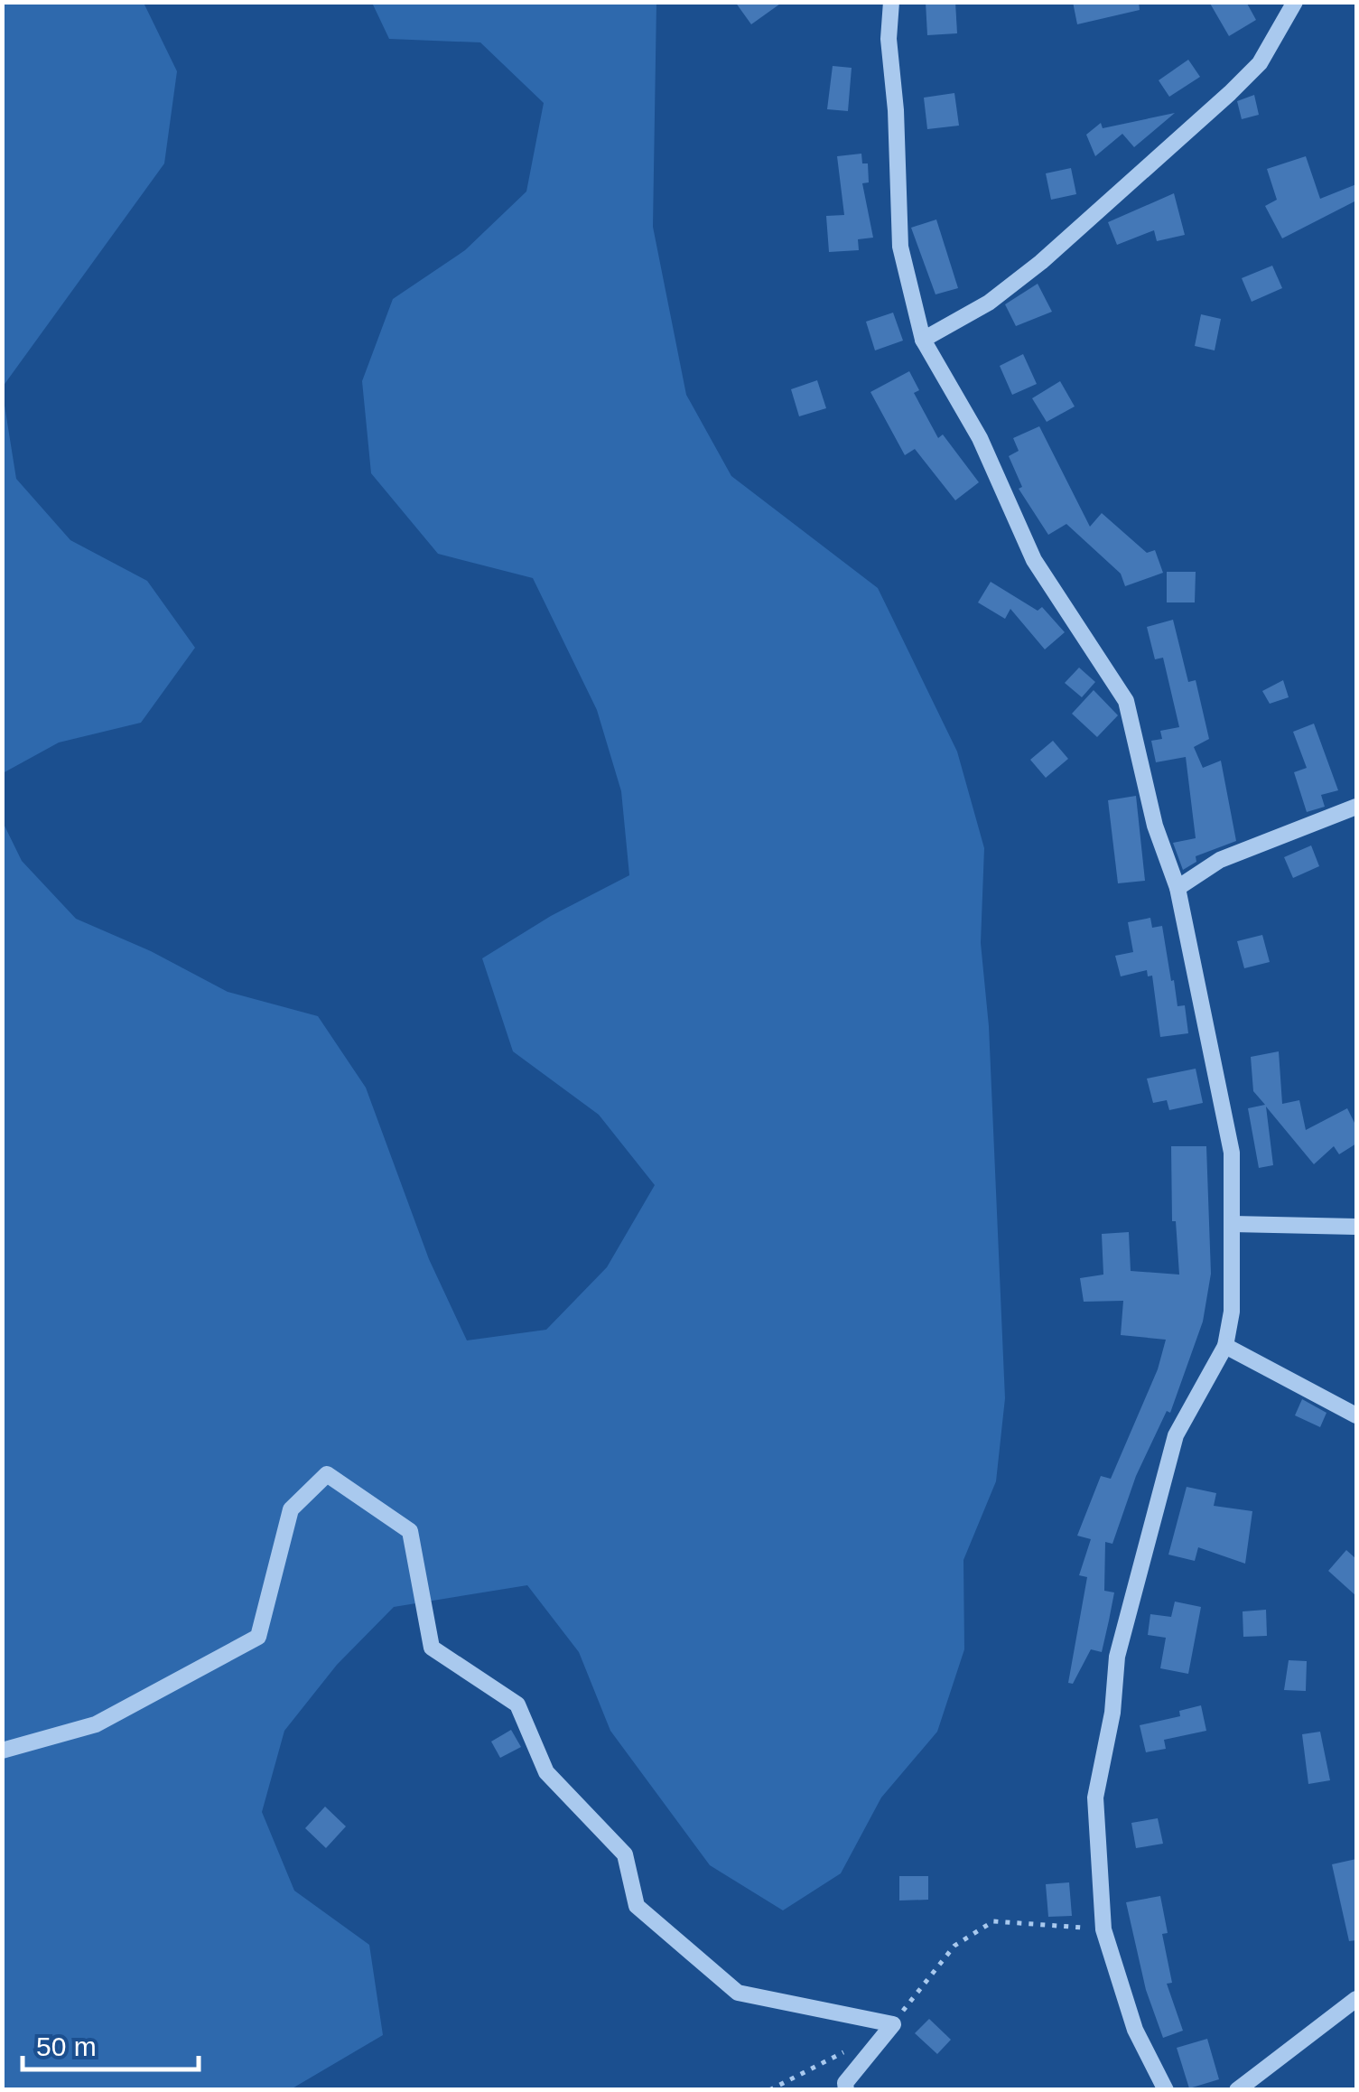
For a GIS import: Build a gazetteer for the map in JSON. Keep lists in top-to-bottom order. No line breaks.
{"scale_bar":"50 m"}
